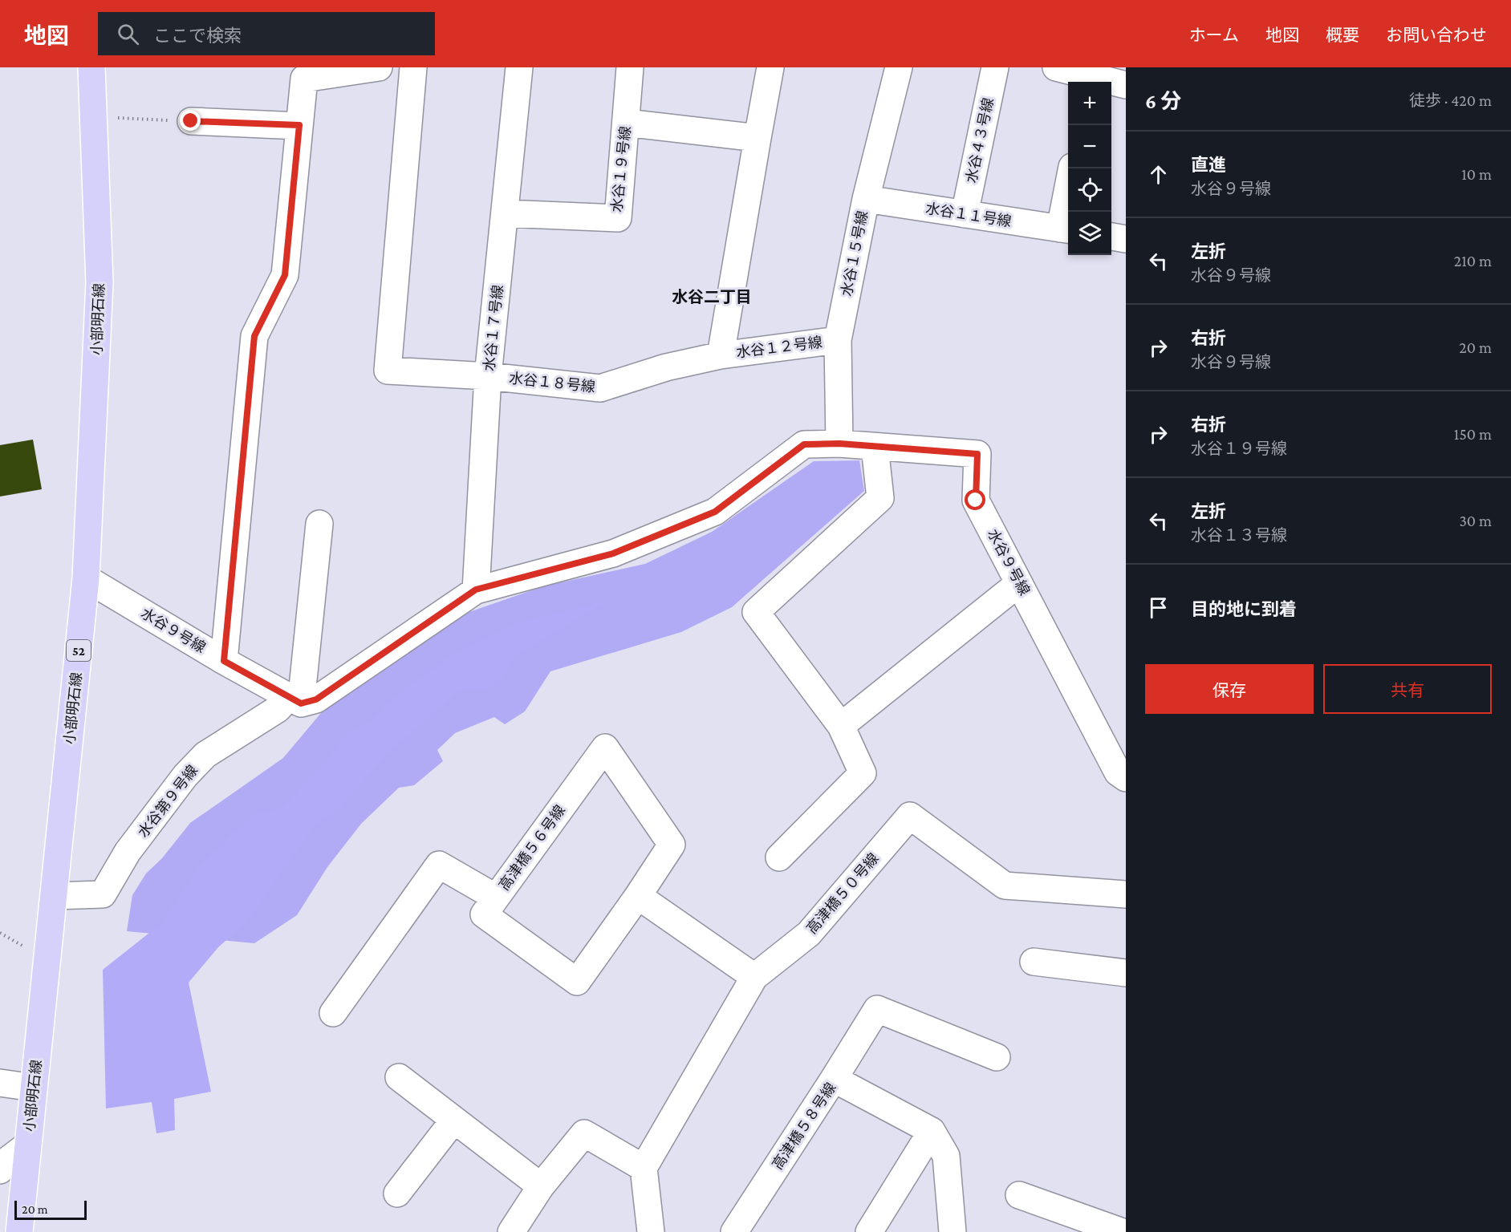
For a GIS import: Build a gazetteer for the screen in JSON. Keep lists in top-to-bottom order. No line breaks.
{"streets":{"main road":["小部明石線","52"],"street":["水谷４３号線","水谷１９号線","水谷１１号線","水谷１５号線","水谷１７号線","水谷１２号線","水谷１８号線","水谷９号線","水谷第９号線","高津橋５６号線","高津橋５０号線","高津橋５８号線"]},"crossings":[["水谷４３号線","水谷１１号線"],["水谷１９号線","水谷１７号線"],["水谷１１号線","水谷１５号線"],["水谷１５号線","水谷１２号線"],["水谷１５号線","水谷９号線"],["小部明石線","水谷９号線"],["小部明石線","水谷第９号線"],["水谷１７号線","水谷１８号線"],["水谷１７号線","水谷９号線"],["水谷１２号線","水谷１８号線"],["水谷９号線","水谷第９号線"]],"districts":["水谷二丁目"],"scale_bar":"20 m","page":{"header":"地図","search":"ここで検索","nav":["ホーム","地図","概要","お問い合わせ"],"heading":["6 分","徒歩 · 420 m"],"map_buttons":["+","−"],"list":[["直進","水谷９号線","10 m"],["左折","水谷９号線","210 m"],["右折","水谷９号線","20 m"],["右折","水谷１９号線","150 m"],["左折","水谷１３号線","30 m"],"目的地に到着"],"buttons":["保存","共有"],"scale":"20 m"}}
